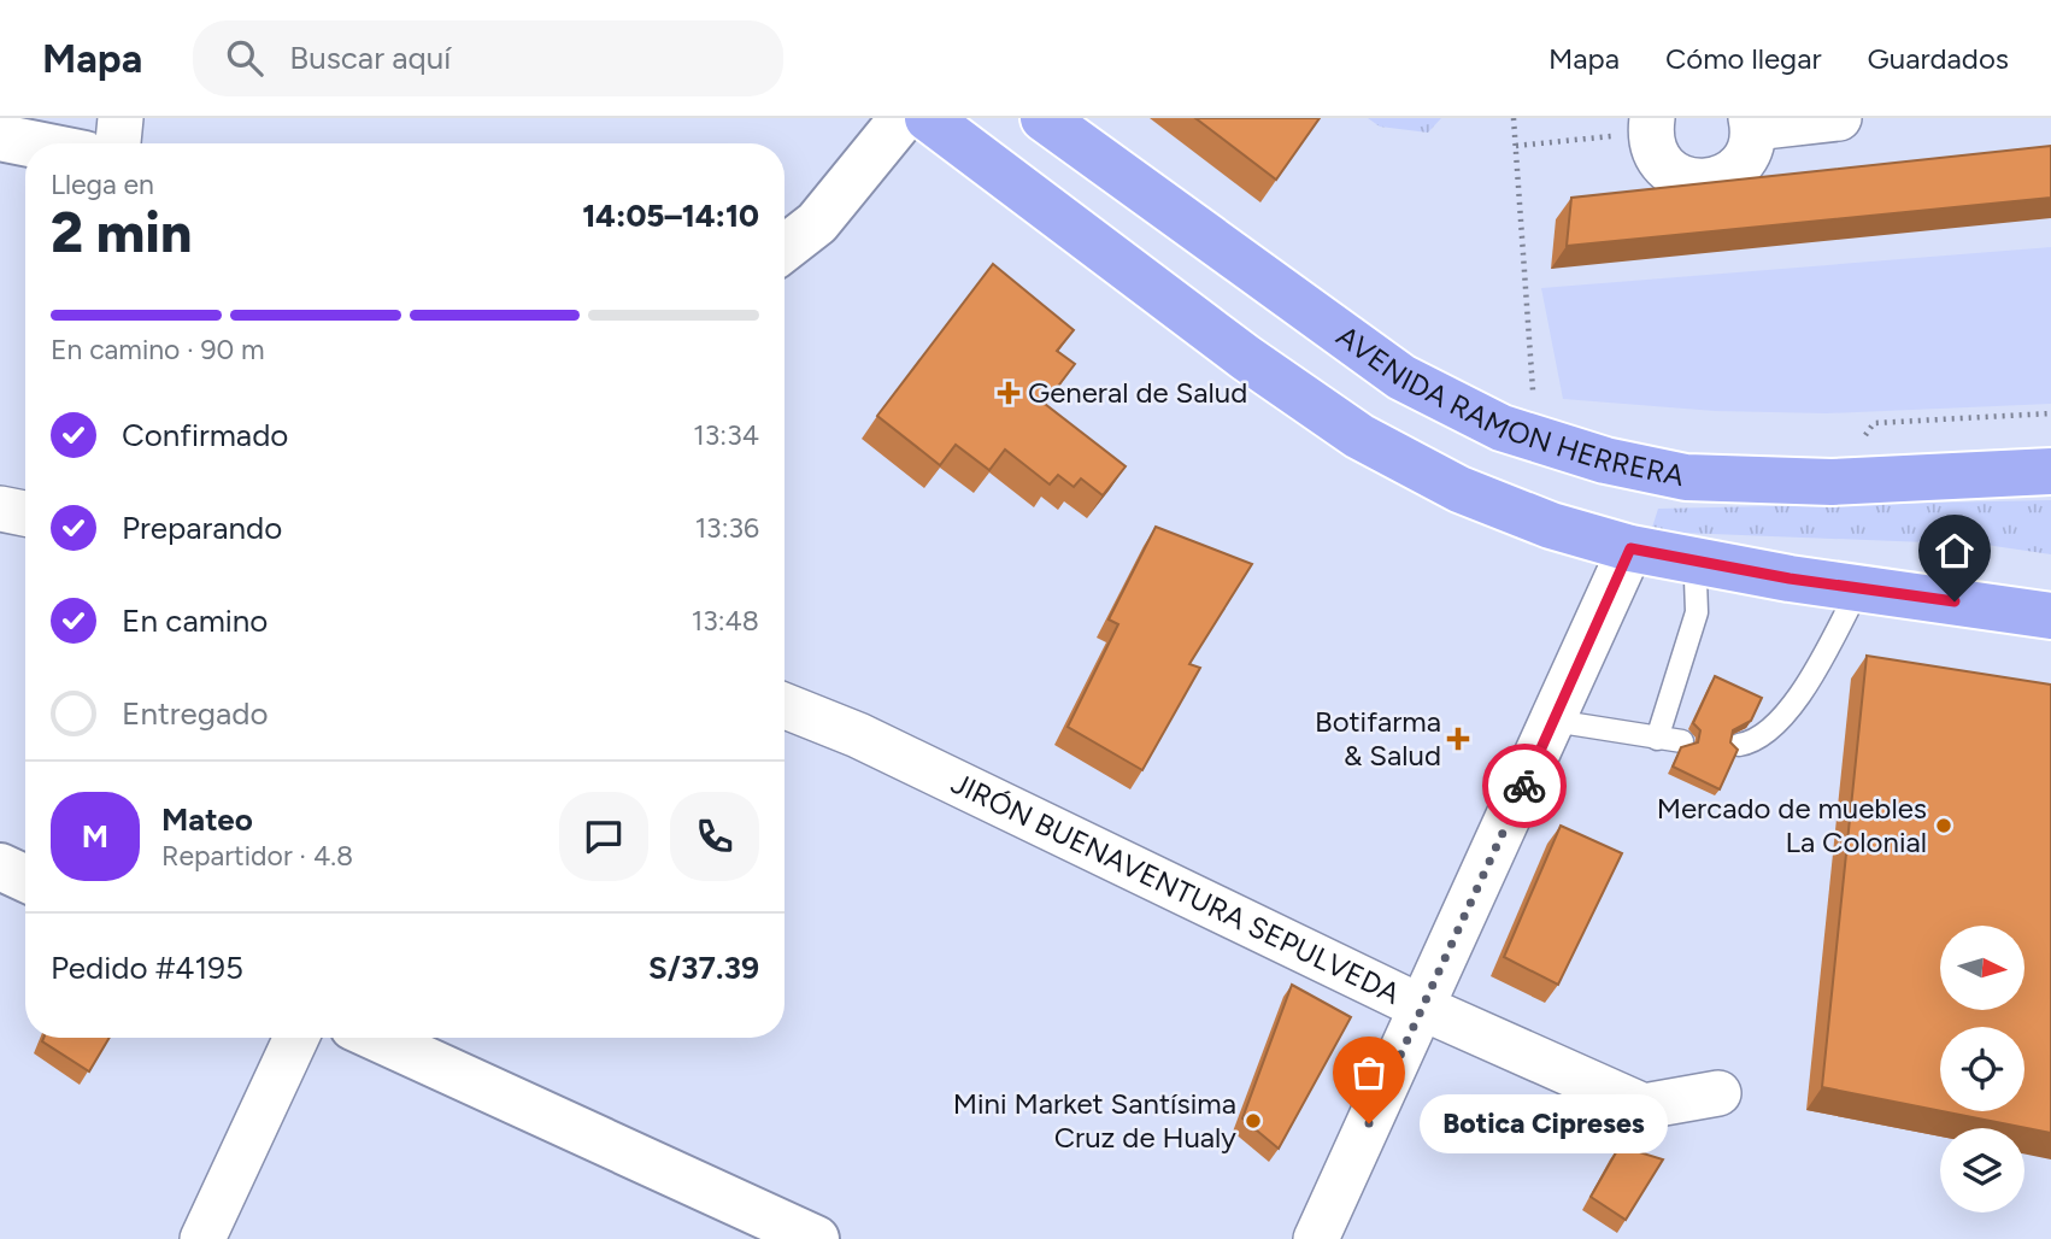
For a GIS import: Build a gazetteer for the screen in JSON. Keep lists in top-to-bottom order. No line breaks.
{"streets":{"main road":["AVENIDA RAMON HERRERA"],"street":["JIRÓN BUENAVENTURA SEPULVEDA"]},"places":{"health":["General de Salud","Botifarma & Salud"],"other":["Mercado de muebles La Colonial","Mini Market Santísima Cruz de Hualy","Botica Cipreses"]},"north":"right","page":{"header":"Mapa","search":"Buscar aquí","nav":["Mapa","Cómo llegar","Guardados"],"heading":["2 min","Llega en","14:05–14:10"],"panel":["Mateo","Repartidor · 4.8","Pedido #4195","S/37.39"],"bar":"En camino · 90 m","list":[["Confirmado","13:34"],["Preparando","13:36"],["En camino","13:48"],"Entregado"],"round":"M","bubble":"Botica Cipreses"}}
